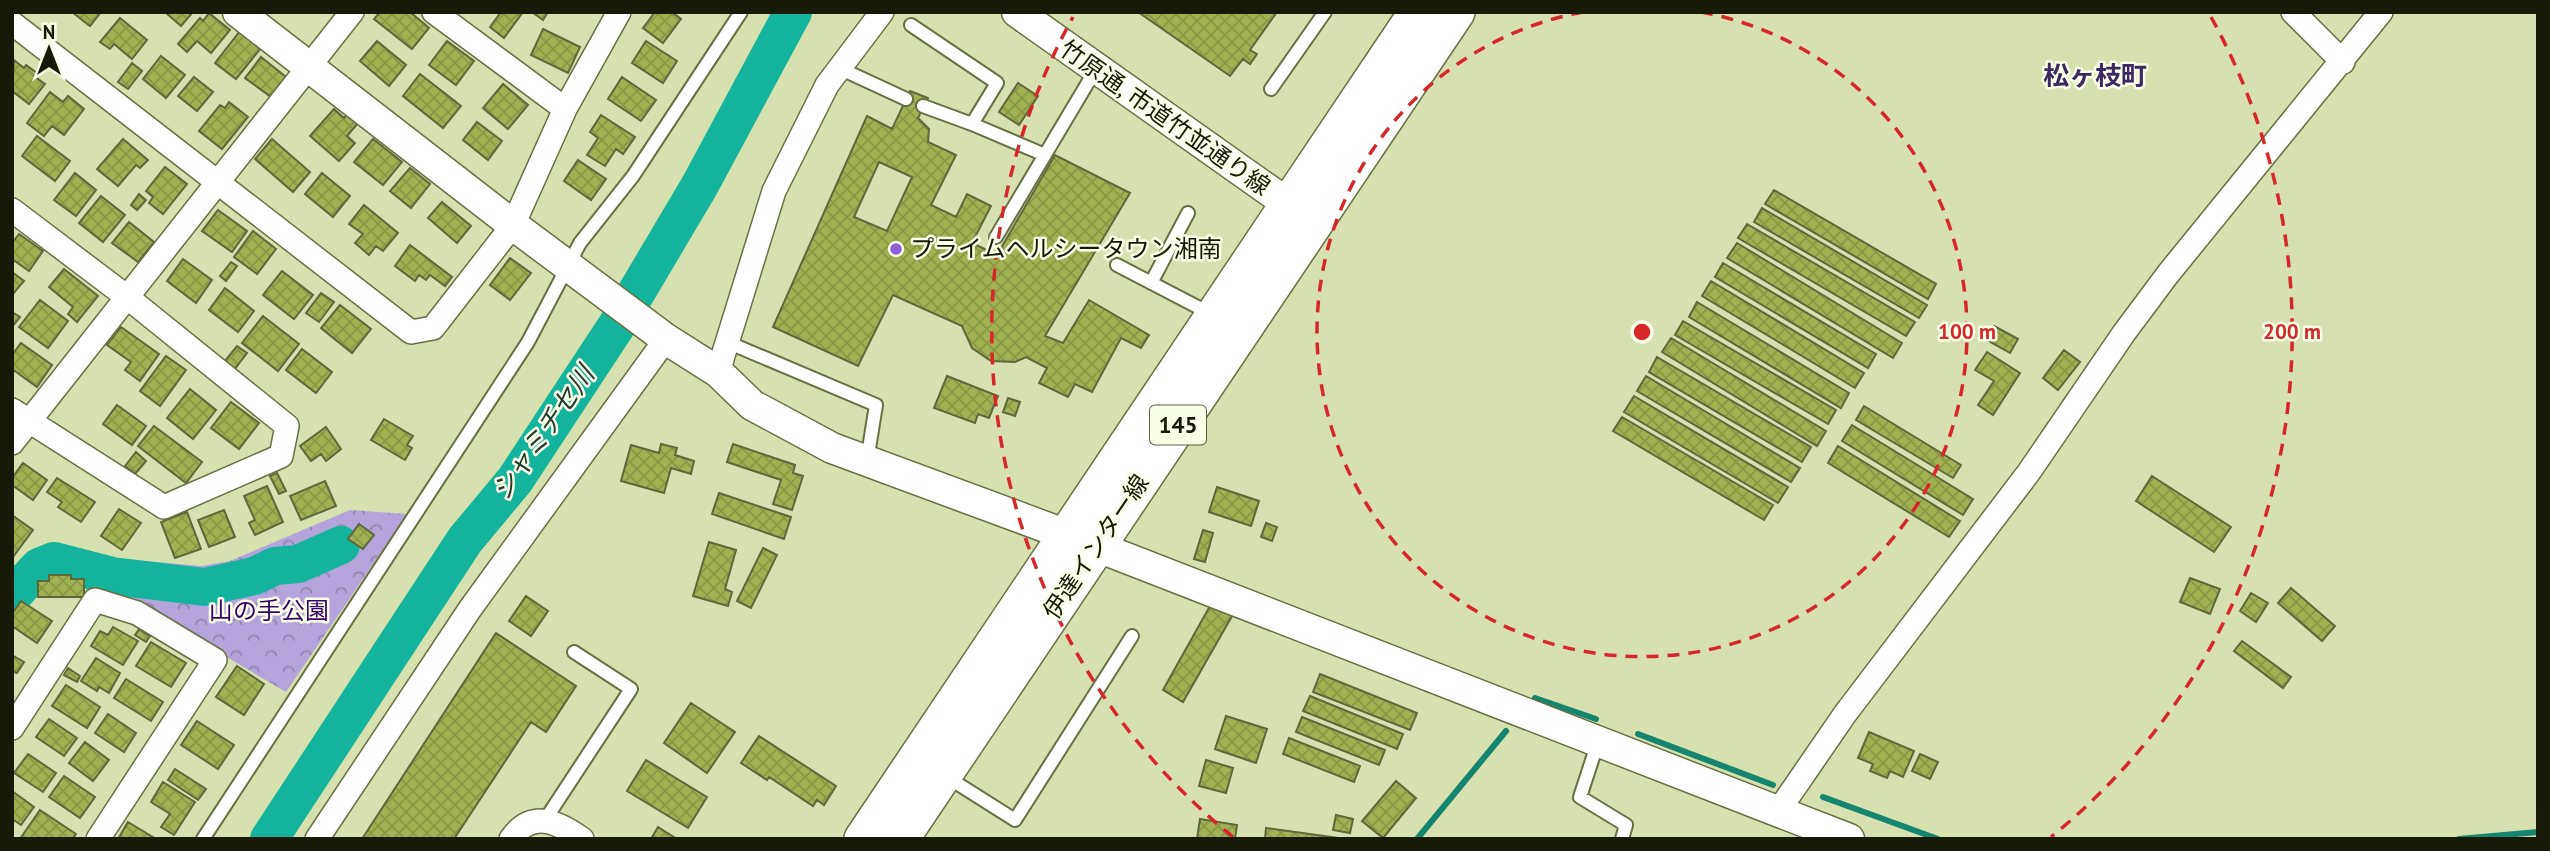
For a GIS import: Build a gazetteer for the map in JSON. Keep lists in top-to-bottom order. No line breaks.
{"streets":{"main road":["145","伊達インター線"],"street":["竹原通, 市道竹並通り線"]},"crossings":[["竹原通, 市道竹並通り線","伊達インター線"]],"districts":["松ヶ枝町"],"water":["シャミチセ川"],"parks":["山の手公園"],"places":["プライムヘルシータウン湘南"],"north":"top","rings":["100 m","200 m"]}
